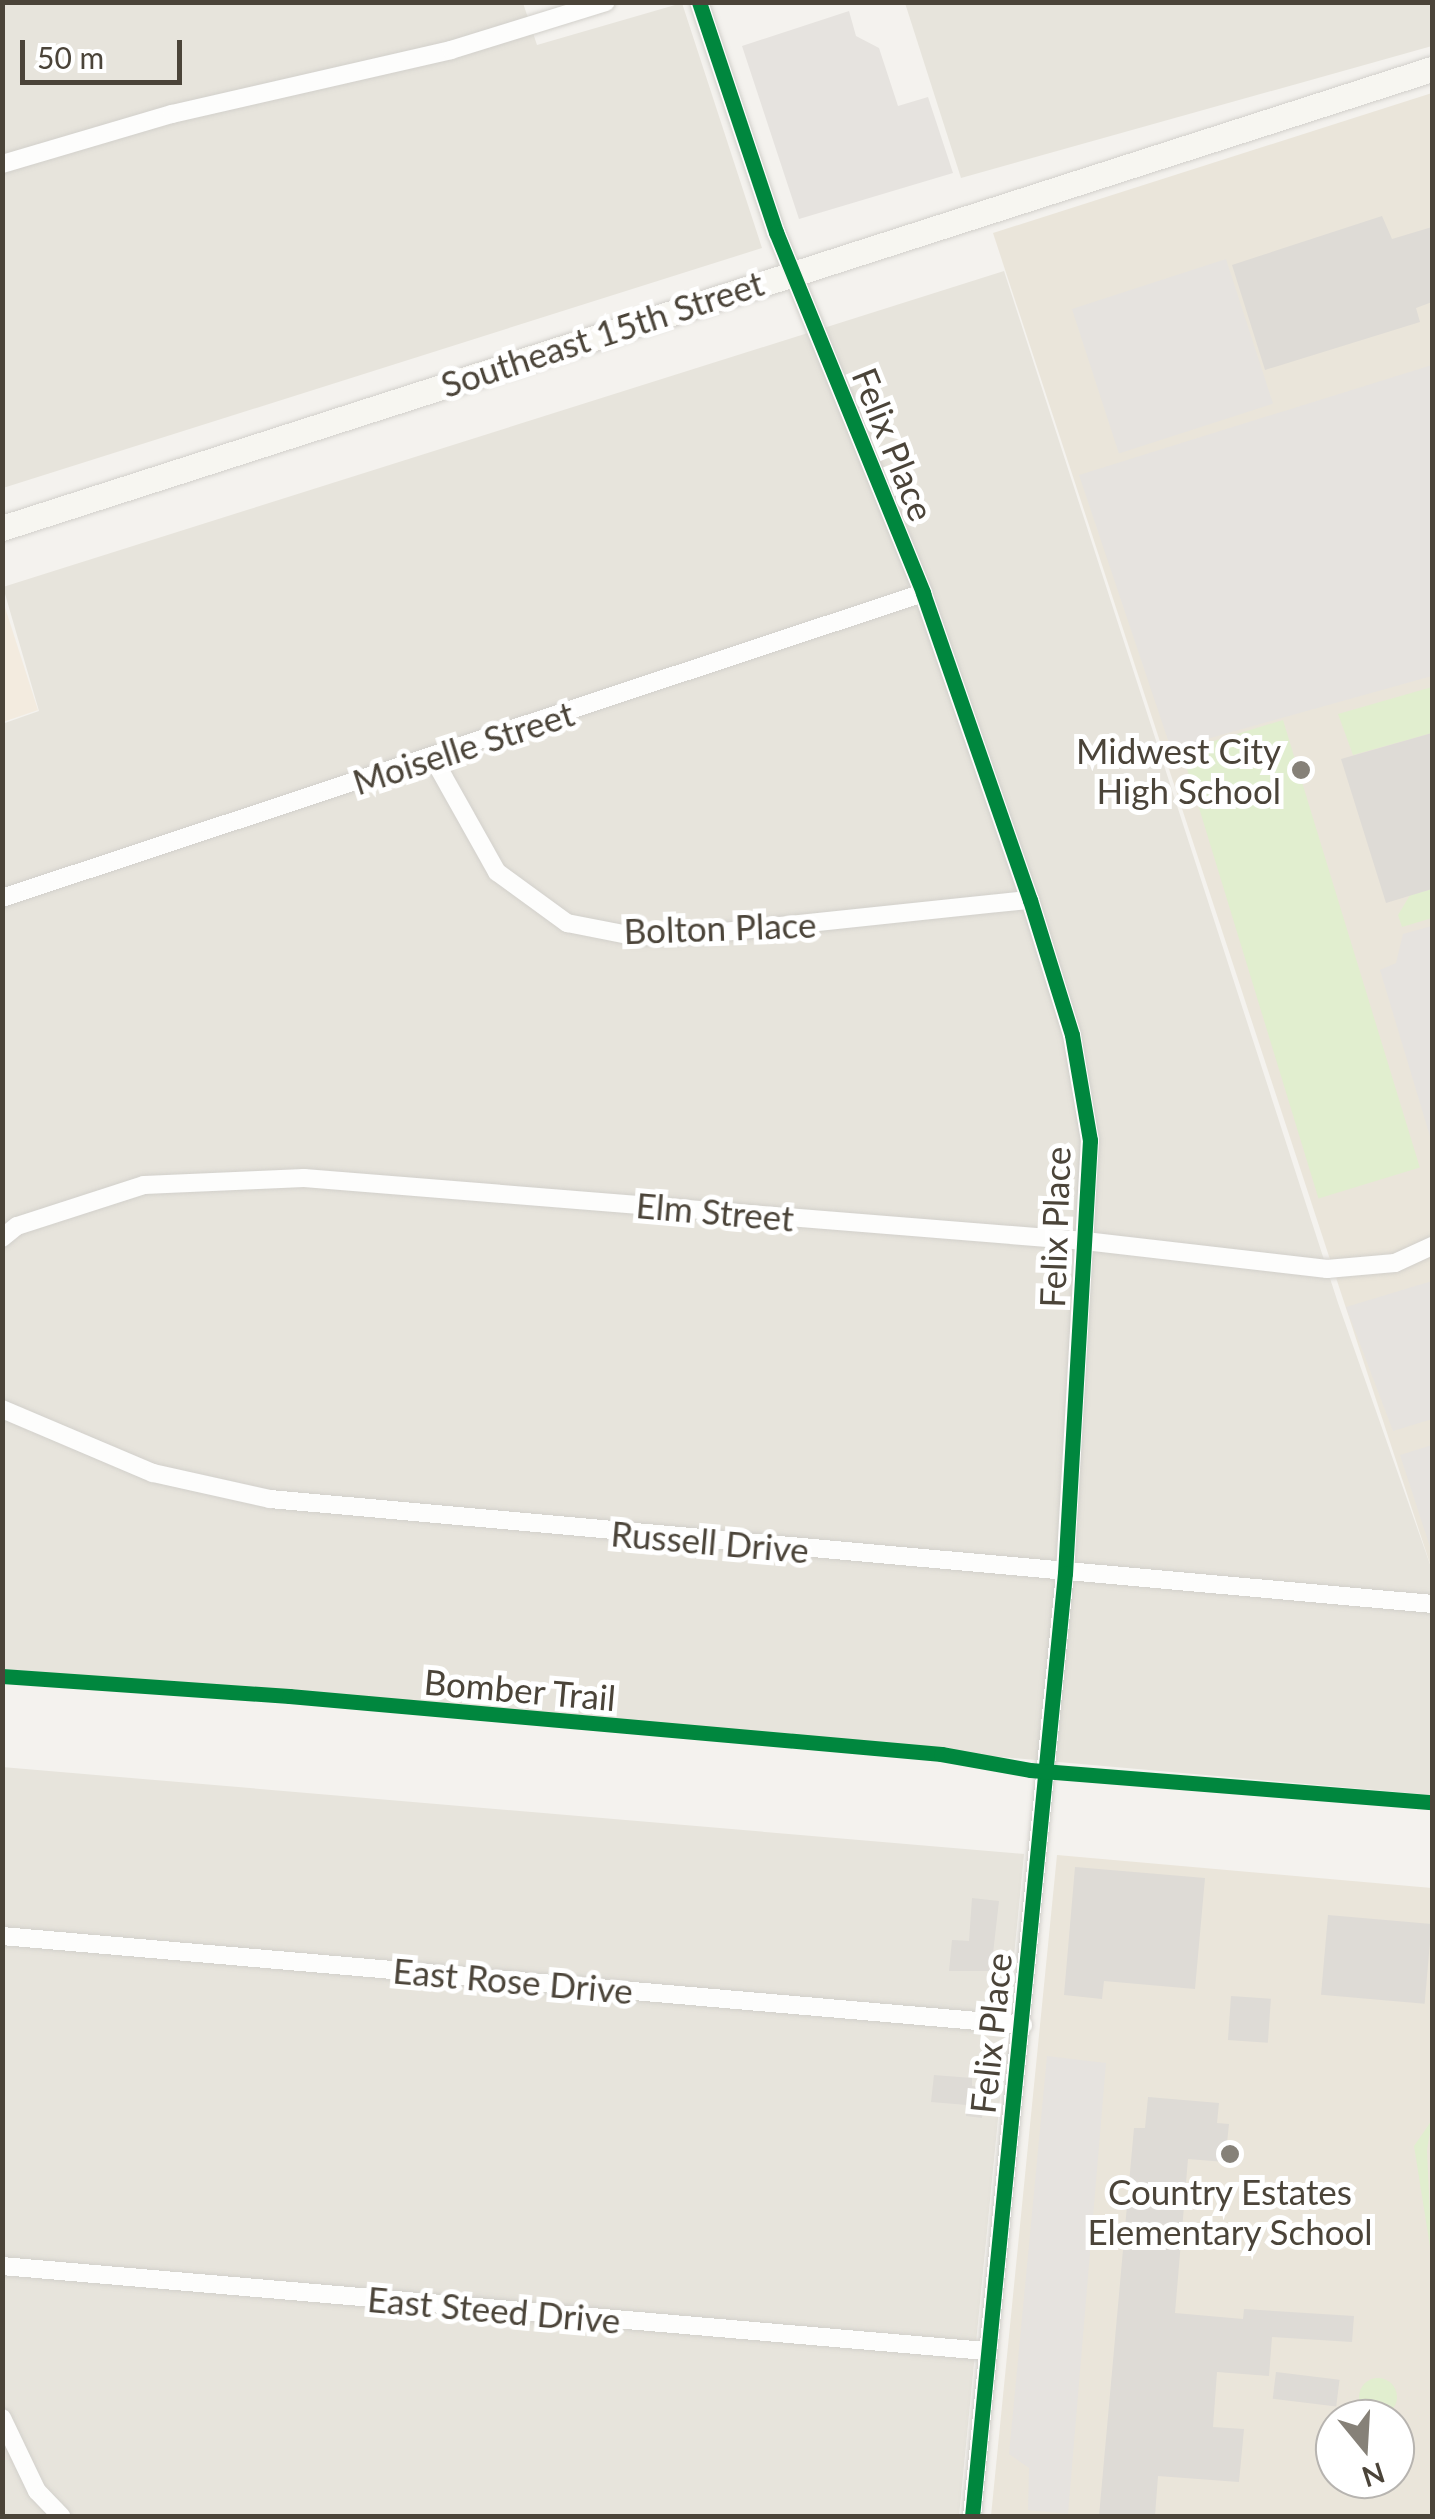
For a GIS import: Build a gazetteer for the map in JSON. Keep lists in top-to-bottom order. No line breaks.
{"streets":{"main road":["Southeast 15th Street"],"street":["Felix Place","Moiselle Street","Bolton Place","Elm Street","Russell Drive","East Rose Drive","East Steed Drive"],"cycle path":["Bomber Trail"]},"crossings":[["Southeast 15th Street","Felix Place"],["Felix Place","Moiselle Street"],["Felix Place","Bolton Place"],["Felix Place","Elm Street"],["Felix Place","Russell Drive"],["Felix Place","East Rose Drive"],["Felix Place","East Steed Drive"],["Moiselle Street","Bolton Place"]],"places":["Midwest City High School","Country Estates Elementary School"],"scale_bar":"50 m","north":"bottom"}
